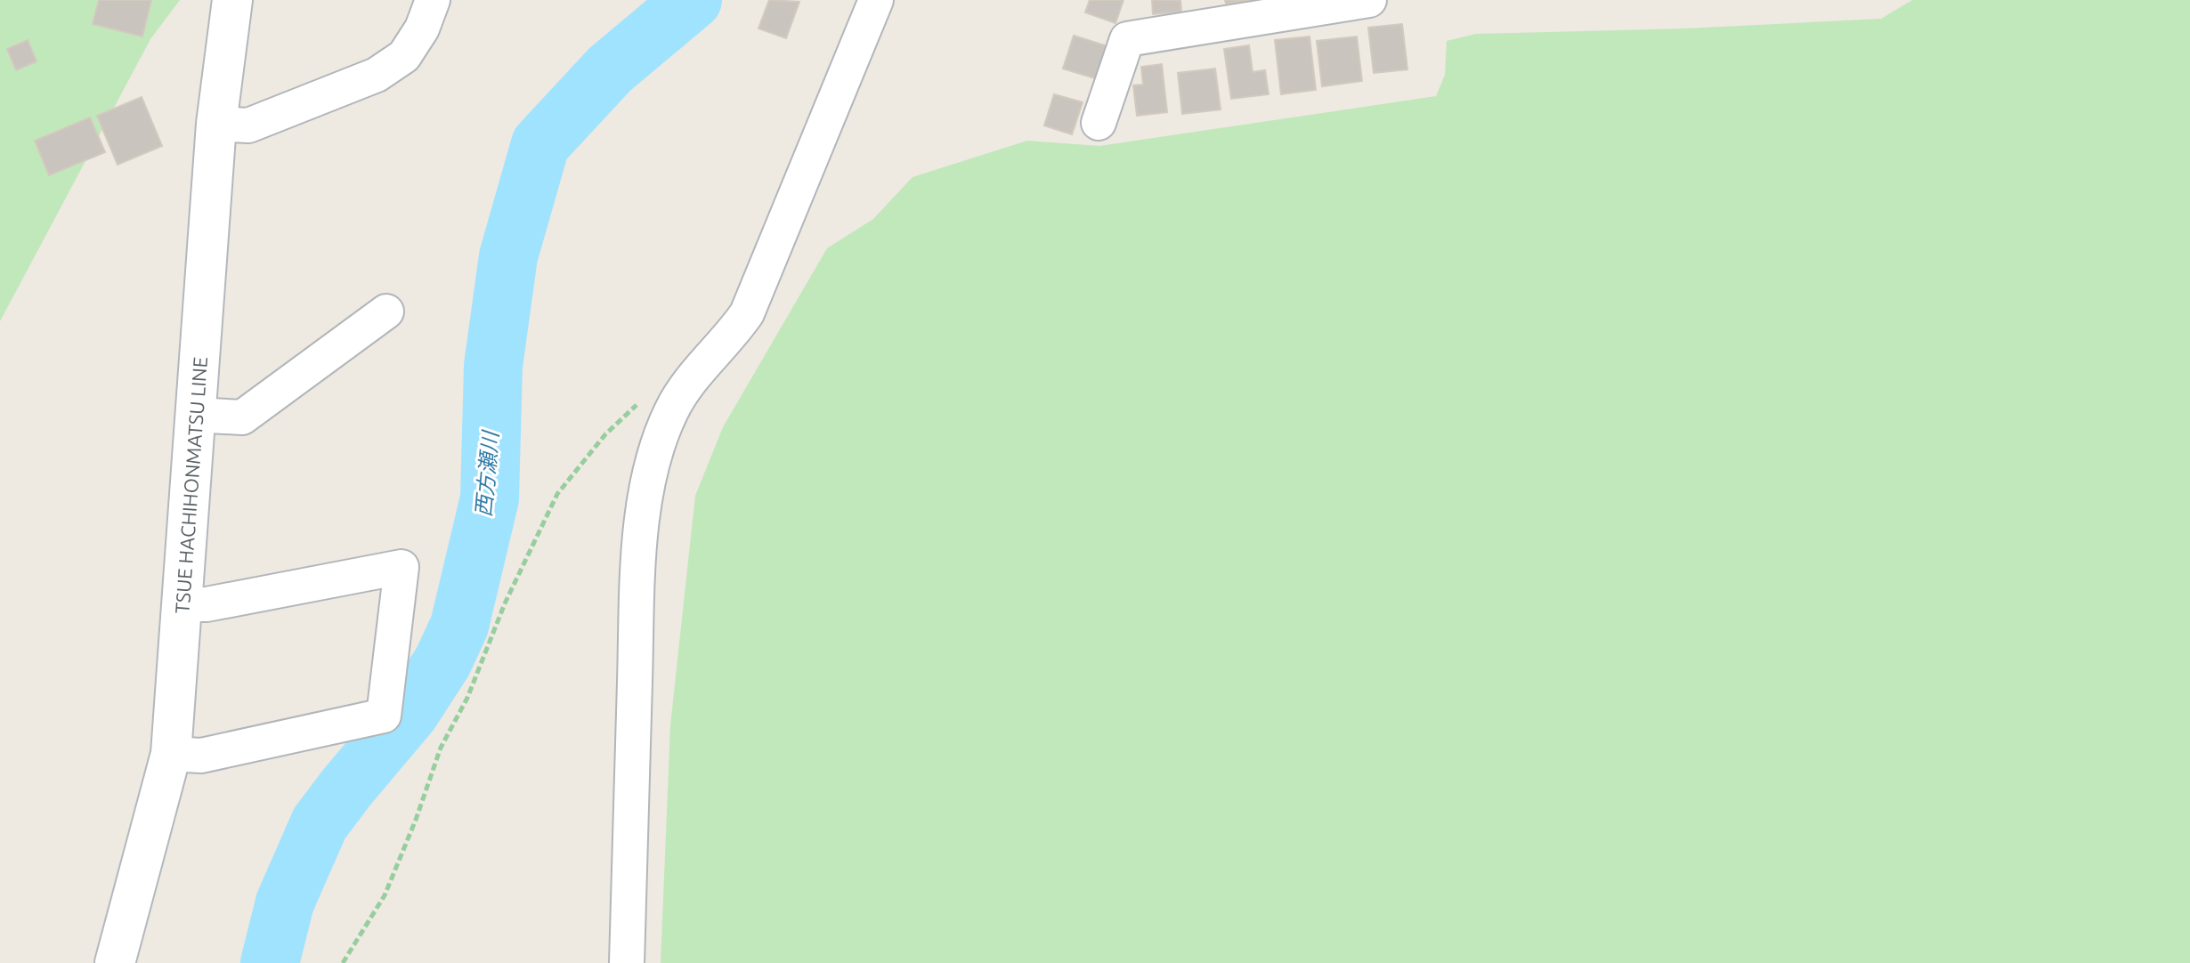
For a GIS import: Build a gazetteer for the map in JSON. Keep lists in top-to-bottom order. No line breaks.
{"streets":{"main road":["TSUE HACHIHONMATSU LINE"]},"water":["西方瀬川"]}
